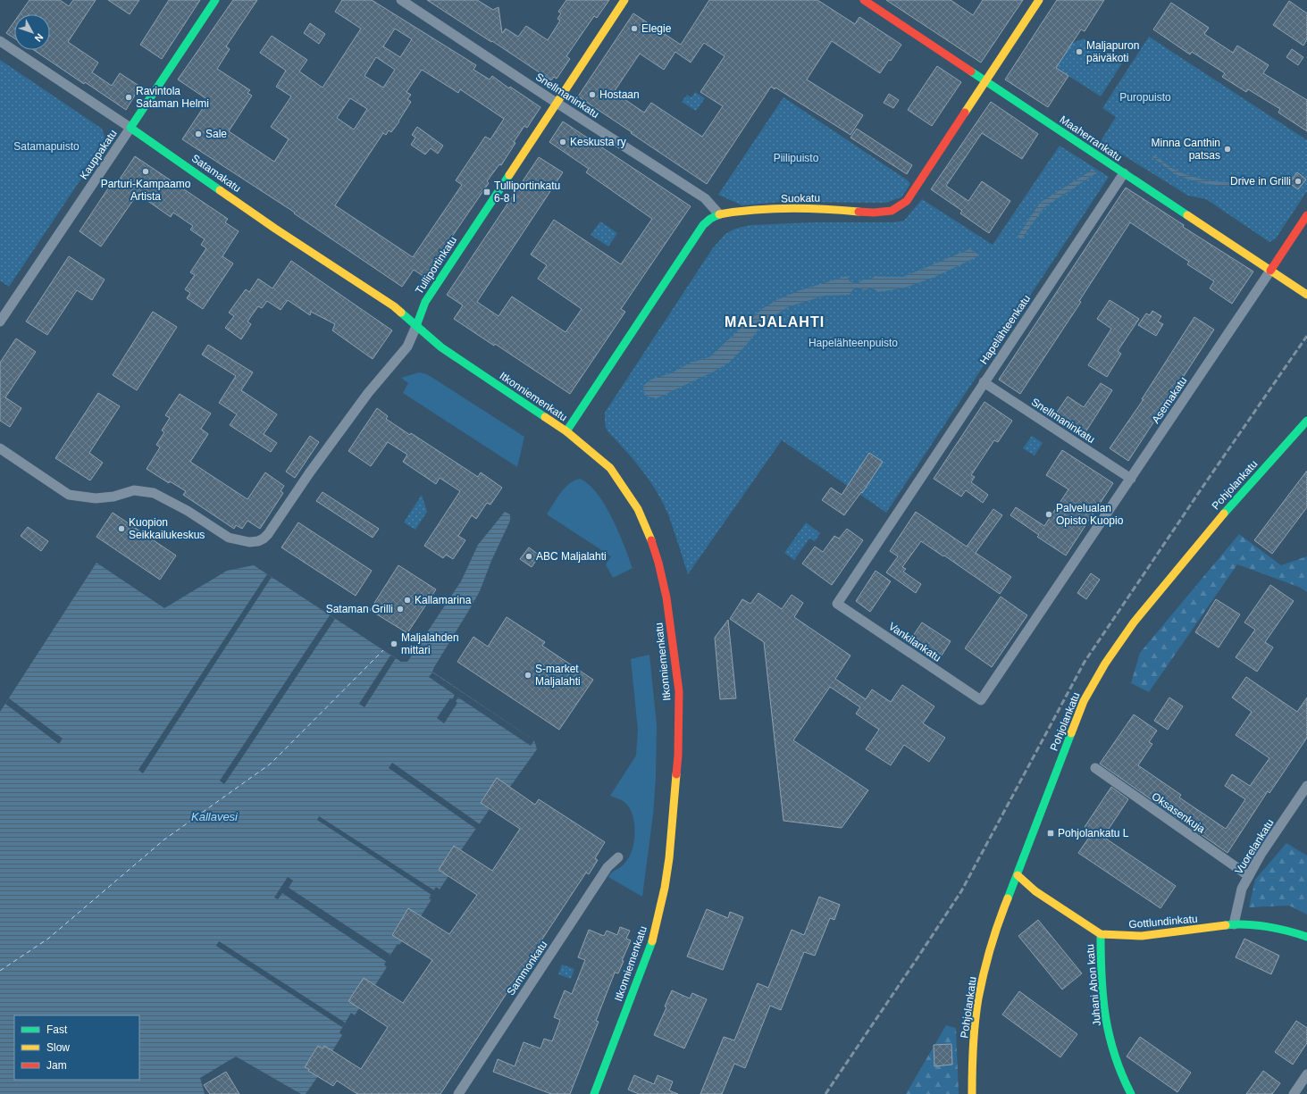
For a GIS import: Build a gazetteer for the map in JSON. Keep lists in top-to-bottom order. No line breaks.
{"streets":{"main road":["Maaherrankatu","Kauppakatu","Satamakatu","Suokatu","Tulliportinkatu","Itkonniemenkatu","Asemakatu","Pohjolankatu","Gottlundinkatu","Juhani Ahon katu"],"street":["Snellmaninkatu","Hapelähteenkatu","Vankilankatu","Oksasenkuja","Vuorelankatu","Sammonkatu"]},"crossings":[["Snellmaninkatu","Suokatu"],["Snellmaninkatu","Tulliportinkatu"],["Snellmaninkatu","Hapelähteenkatu"],["Snellmaninkatu","Asemakatu"],["Maaherrankatu","Suokatu"],["Maaherrankatu","Hapelähteenkatu"],["Maaherrankatu","Asemakatu"],["Kauppakatu","Satamakatu"],["Satamakatu","Tulliportinkatu"],["Satamakatu","Itkonniemenkatu"],["Suokatu","Itkonniemenkatu"],["Tulliportinkatu","Itkonniemenkatu"],["Hapelähteenkatu","Vankilankatu"],["Asemakatu","Vankilankatu"],["Oksasenkuja","Vuorelankatu"],["Vuorelankatu","Gottlundinkatu"],["Gottlundinkatu","Juhani Ahon katu"]],"districts":["MALJALAHTI"],"water":["Kallavesi"],"parks":["Puropuisto","Satamapuisto","Piilipuisto","Hapelähteenpuisto"],"places":{"other":["Elegie","Maljapuron päiväkoti","Hostaan","Ravintola Sataman Helmi","Sale","Keskusta ry","Minna Canthin patsas","Parturi-Kampaamo Artista","Drive in Grilli","Palvelualan Opisto Kuopio","Kuopion Seikkailukeskus","ABC Maljalahti","Kallamarina","Sataman Grilli","Maljalahden mittari","S-market Maljalahti"],"transit":["Tulliportinkatu 6-8 I","Pohjolankatu L"]},"legend":["Fast","Slow","Jam"],"north":"bottom right"}
